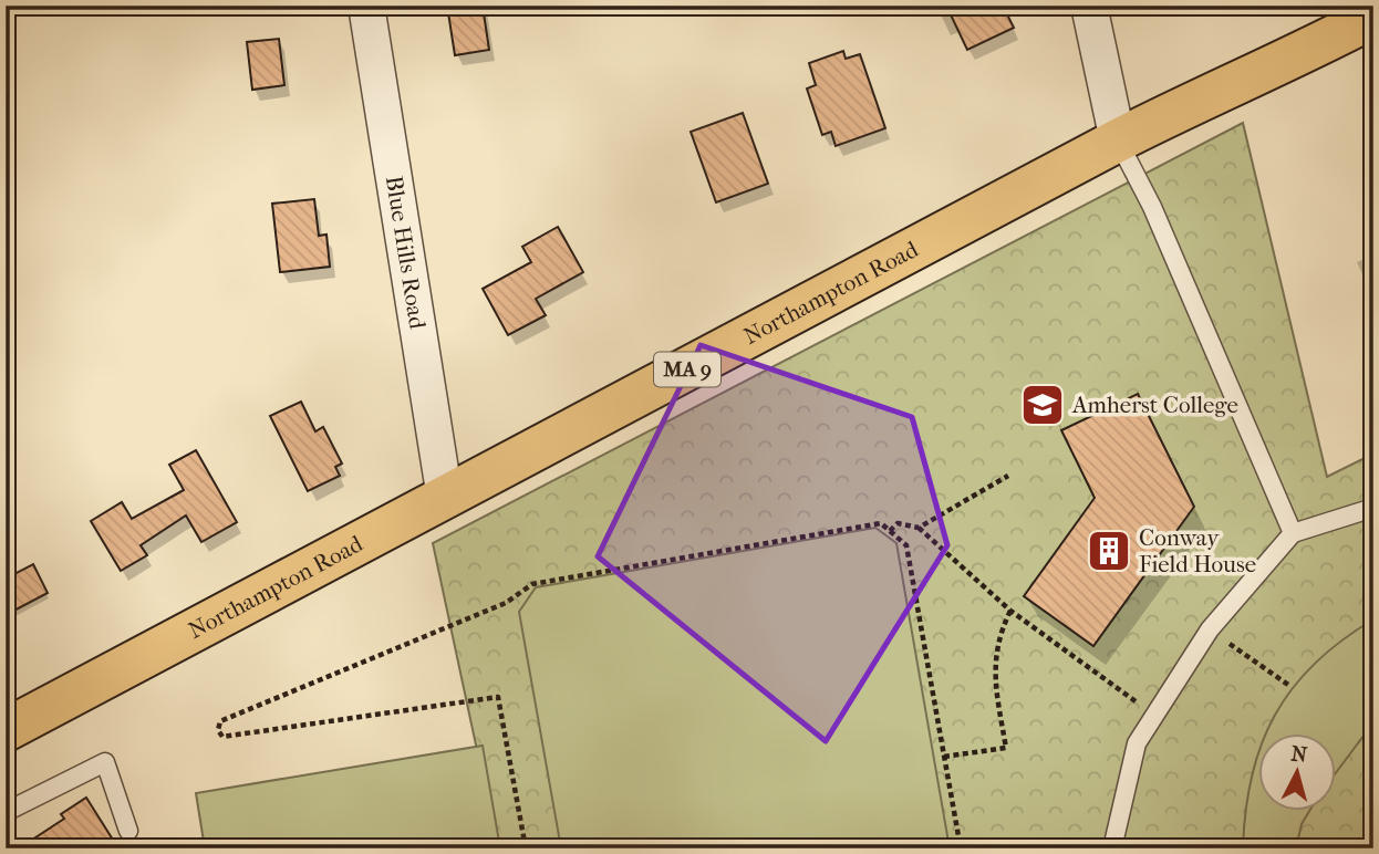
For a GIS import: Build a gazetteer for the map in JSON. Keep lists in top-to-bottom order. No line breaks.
{"streets":{"highway":["Northampton Road","MA 9"],"street":["Blue Hills Road"]},"crossings":[["Blue Hills Road","Northampton Road"]],"places":{"school or university":["Amherst College"],"building":["Conway Field House"]},"north":"top"}
